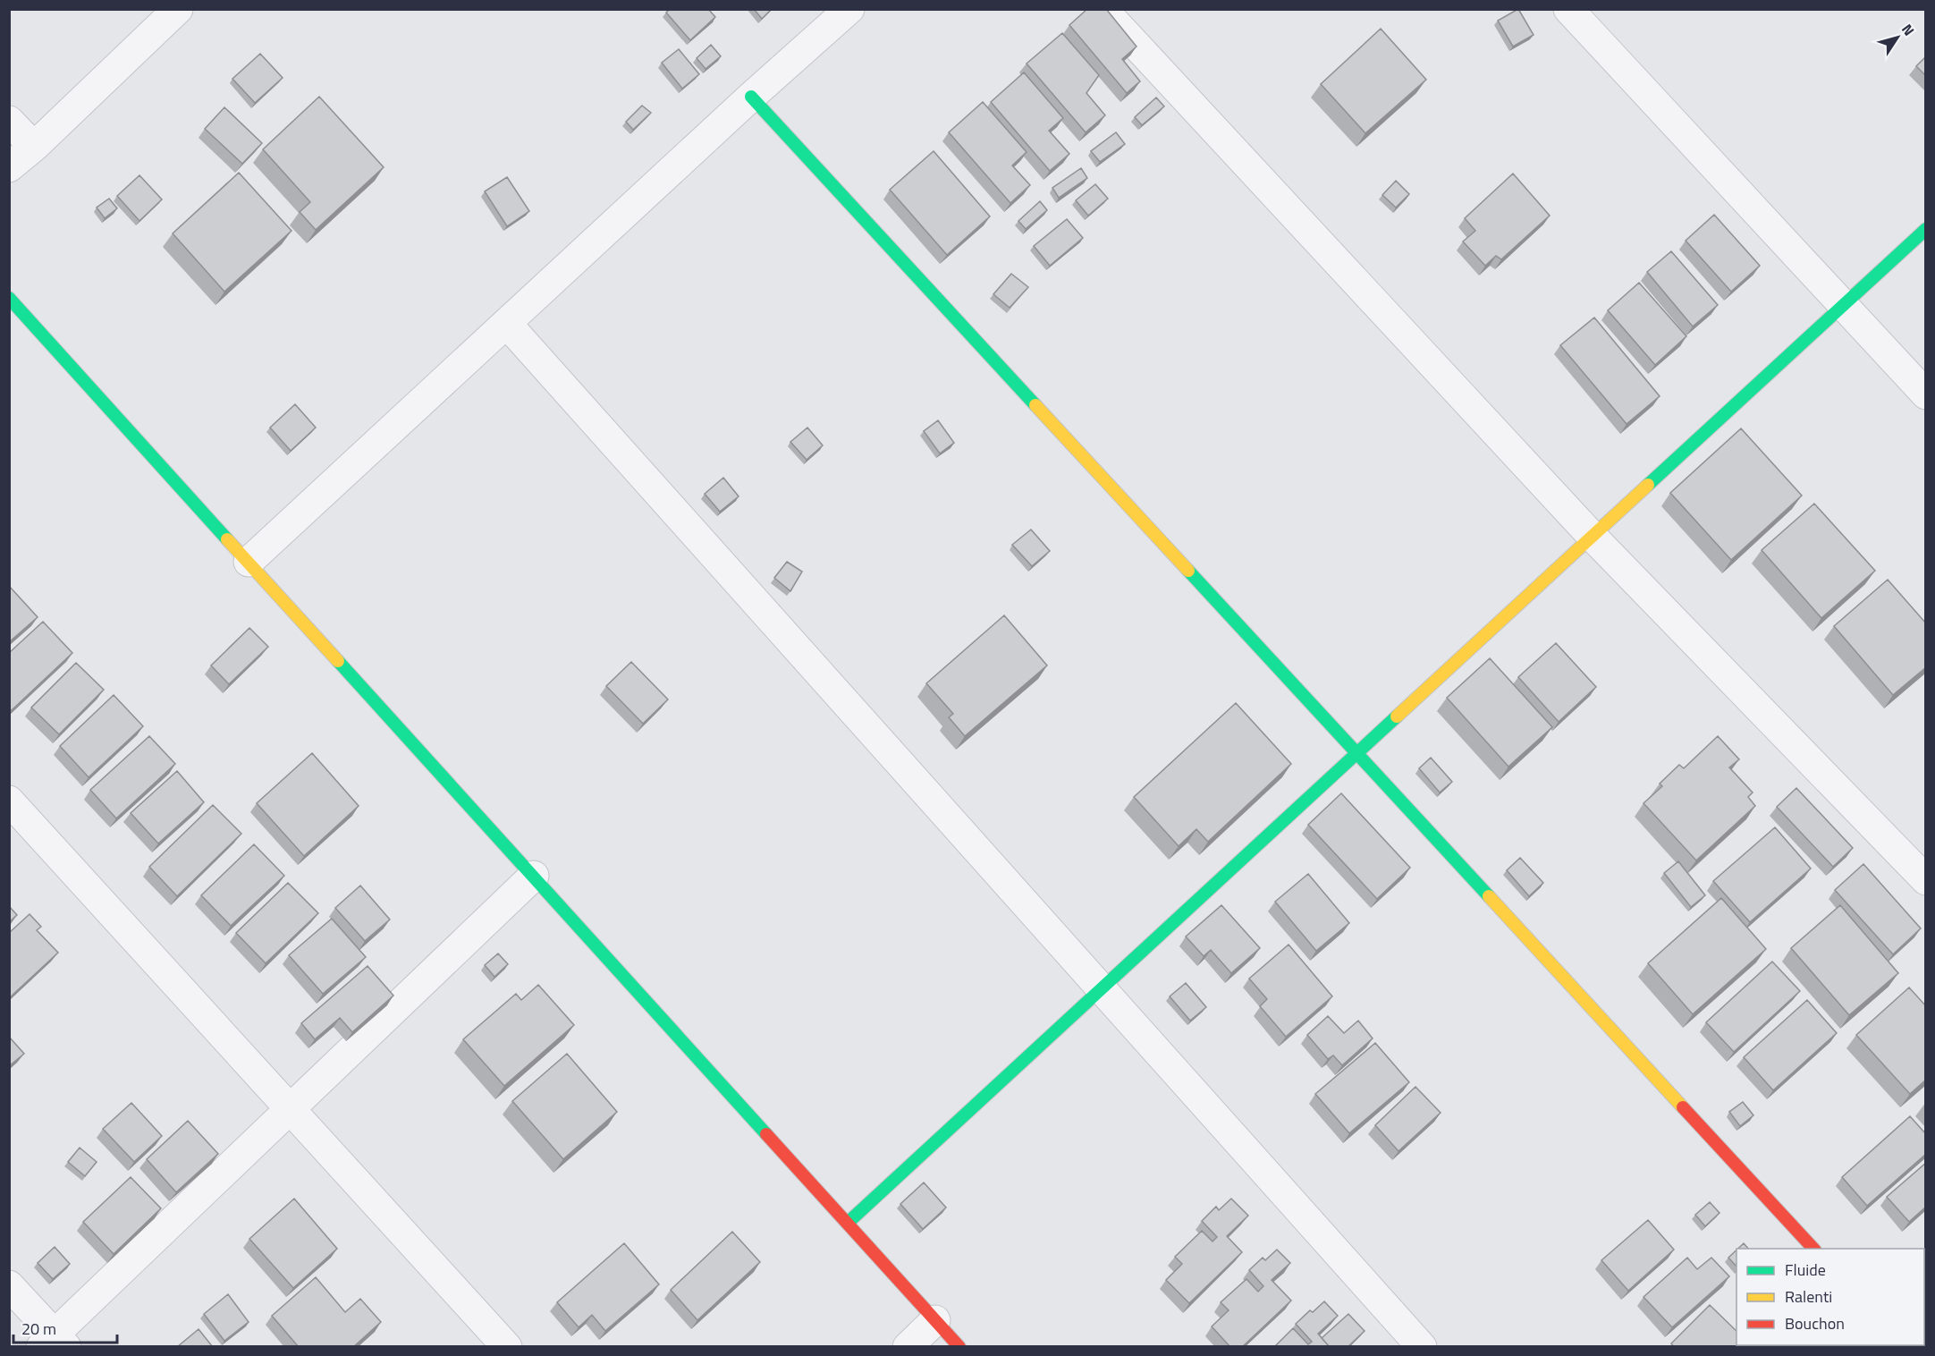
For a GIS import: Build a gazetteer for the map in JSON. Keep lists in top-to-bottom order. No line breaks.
{"legend":["Fluide","Ralenti","Bouchon"],"scale_bar":"20 m","north":"top right"}
